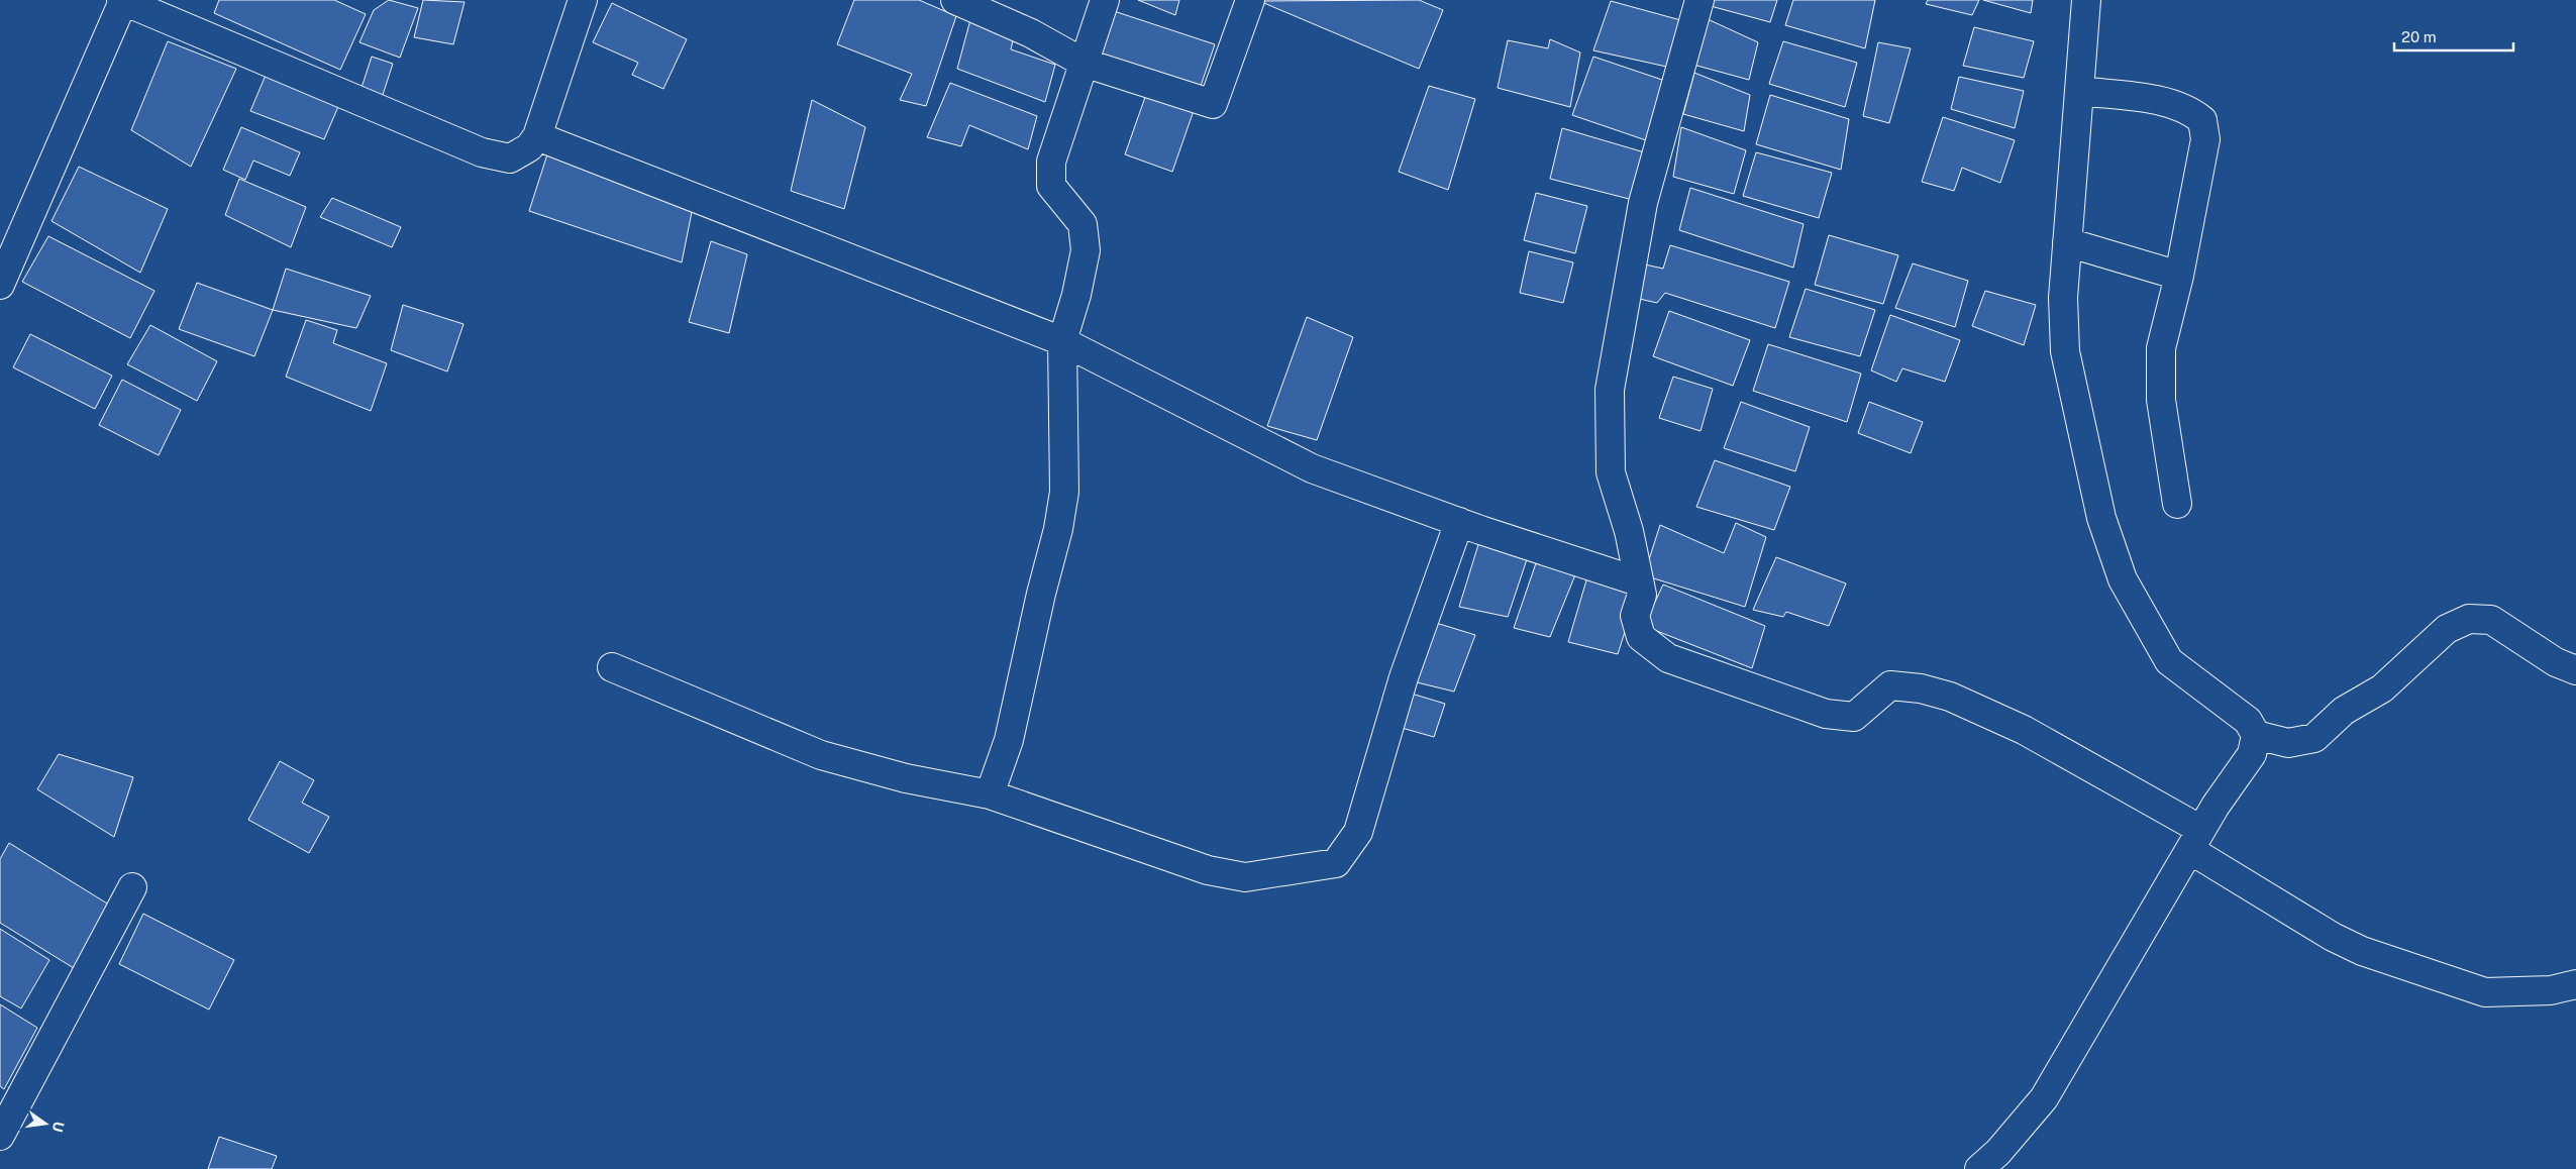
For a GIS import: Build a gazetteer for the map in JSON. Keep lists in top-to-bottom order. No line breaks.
{"scale_bar":"20 m","north":"right"}
